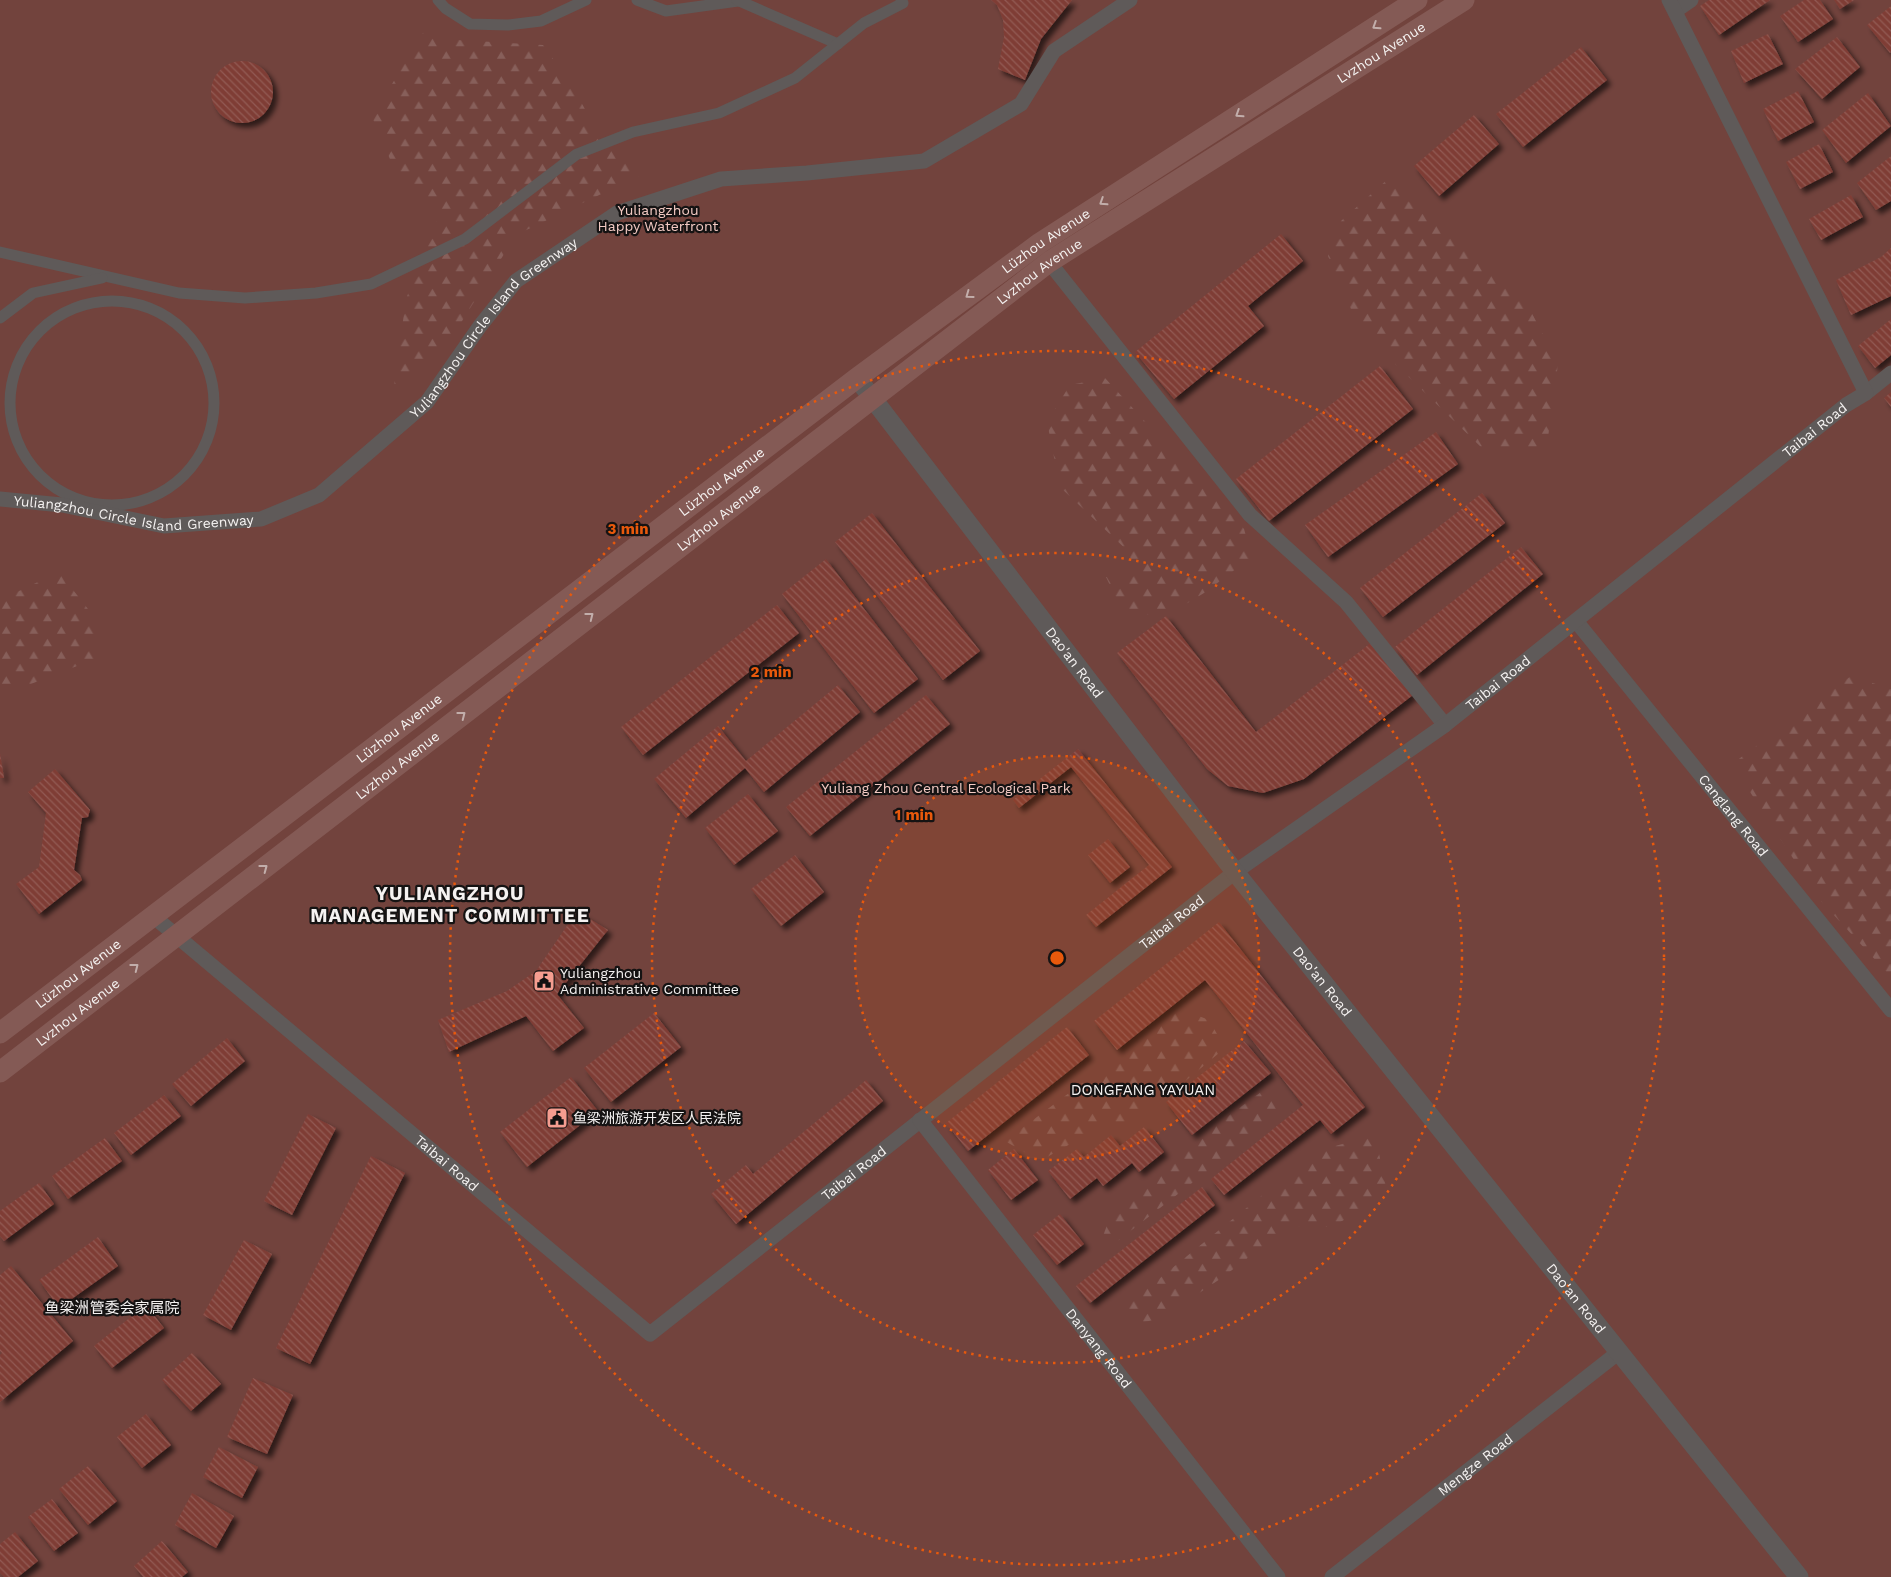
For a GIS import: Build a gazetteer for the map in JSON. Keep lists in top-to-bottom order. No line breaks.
{"streets":{"main road":["Lvzhou Avenue","Lüzhou Avenue"],"street":["Yuliangzhou Circle Island Greenway","Taibai Road","Dao'an Road","Canglang Road","Danyang Road","Mengze Road"]},"crossings":[["Lvzhou Avenue","Taibai Road"],["Lvzhou Avenue","Dao'an Road"],["Lüzhou Avenue","Taibai Road"],["Lüzhou Avenue","Dao'an Road"],["Taibai Road","Dao'an Road"],["Taibai Road","Canglang Road"],["Taibai Road","Danyang Road"],["Dao'an Road","Mengze Road"]],"one_way":["Lvzhou Avenue","Lüzhou Avenue"],"districts":["YULIANGZHOU MANAGEMENT COMMITTEE","DONGFANG YAYUAN","鱼梁洲管委会家属院"],"parks":["Yuliangzhou Happy Waterfront","Yuliang Zhou Central Ecological Park"],"places":{"public building":["Yuliangzhou Administrative Committee","鱼梁洲旅游开发区人民法院"]},"rings":["3 min","2 min","1 min"]}
